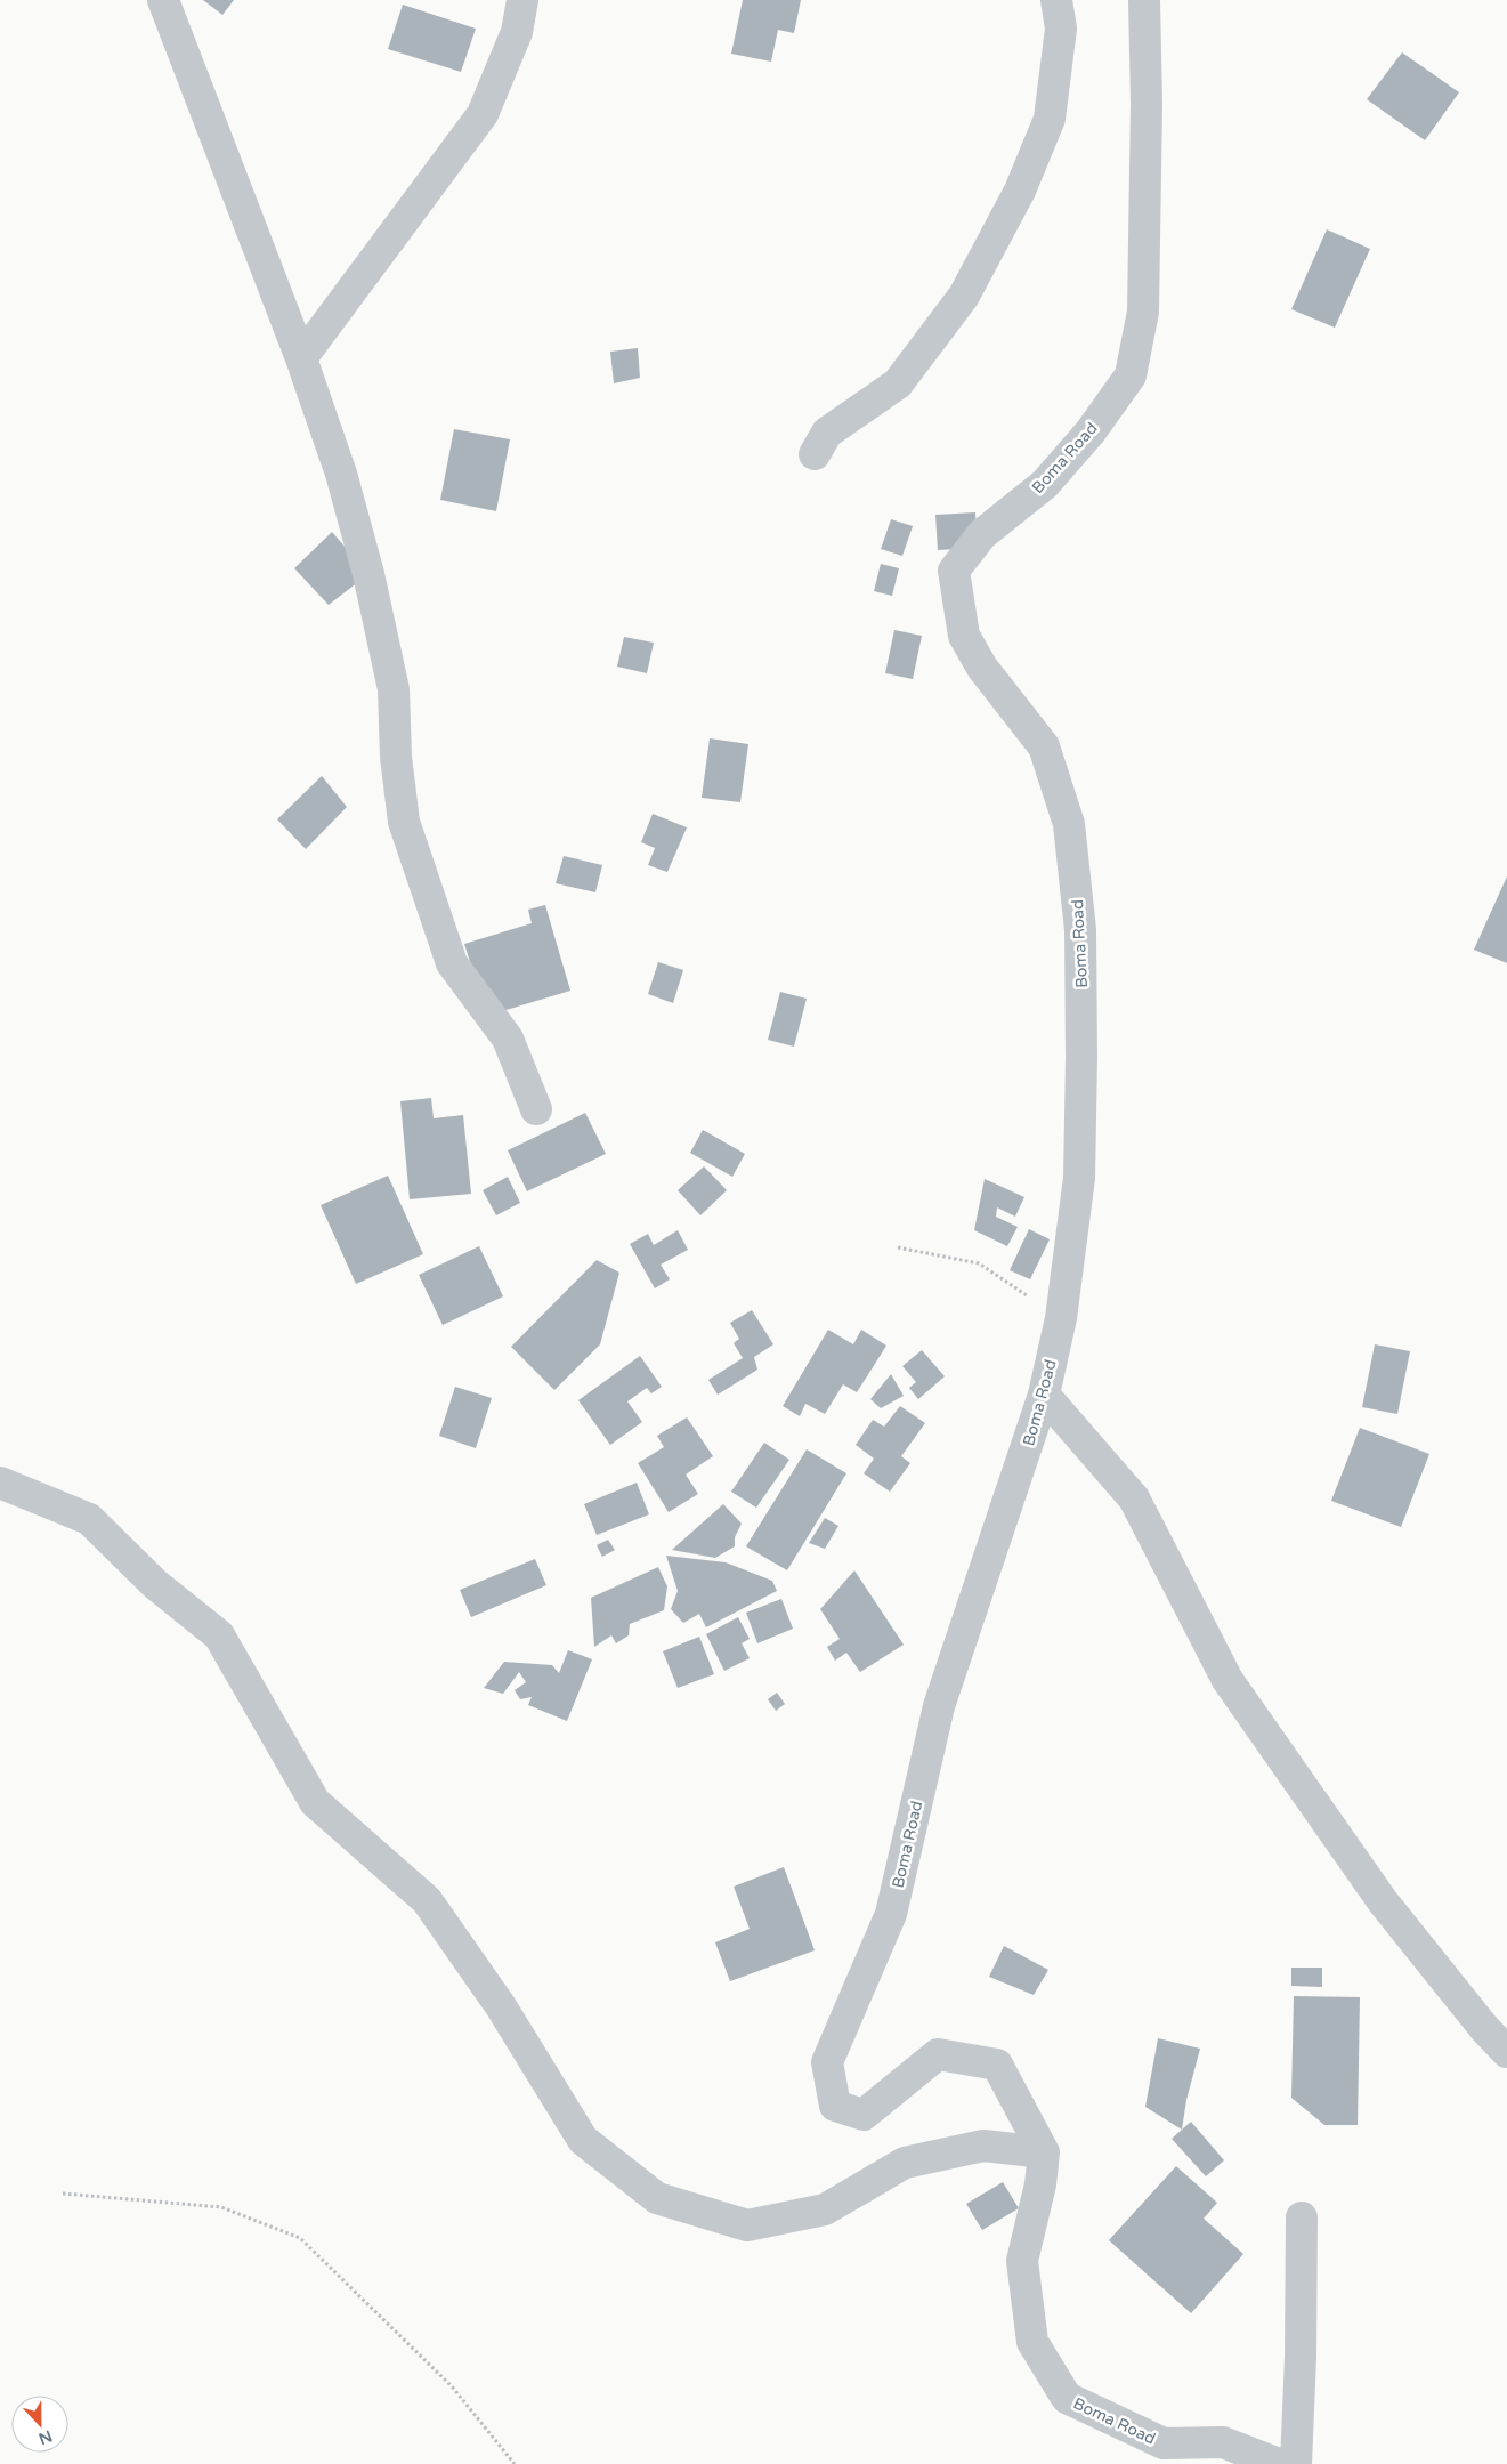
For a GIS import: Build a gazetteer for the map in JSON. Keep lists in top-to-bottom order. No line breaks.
{"streets":{"street":["Boma Road"]},"north":"bottom"}
